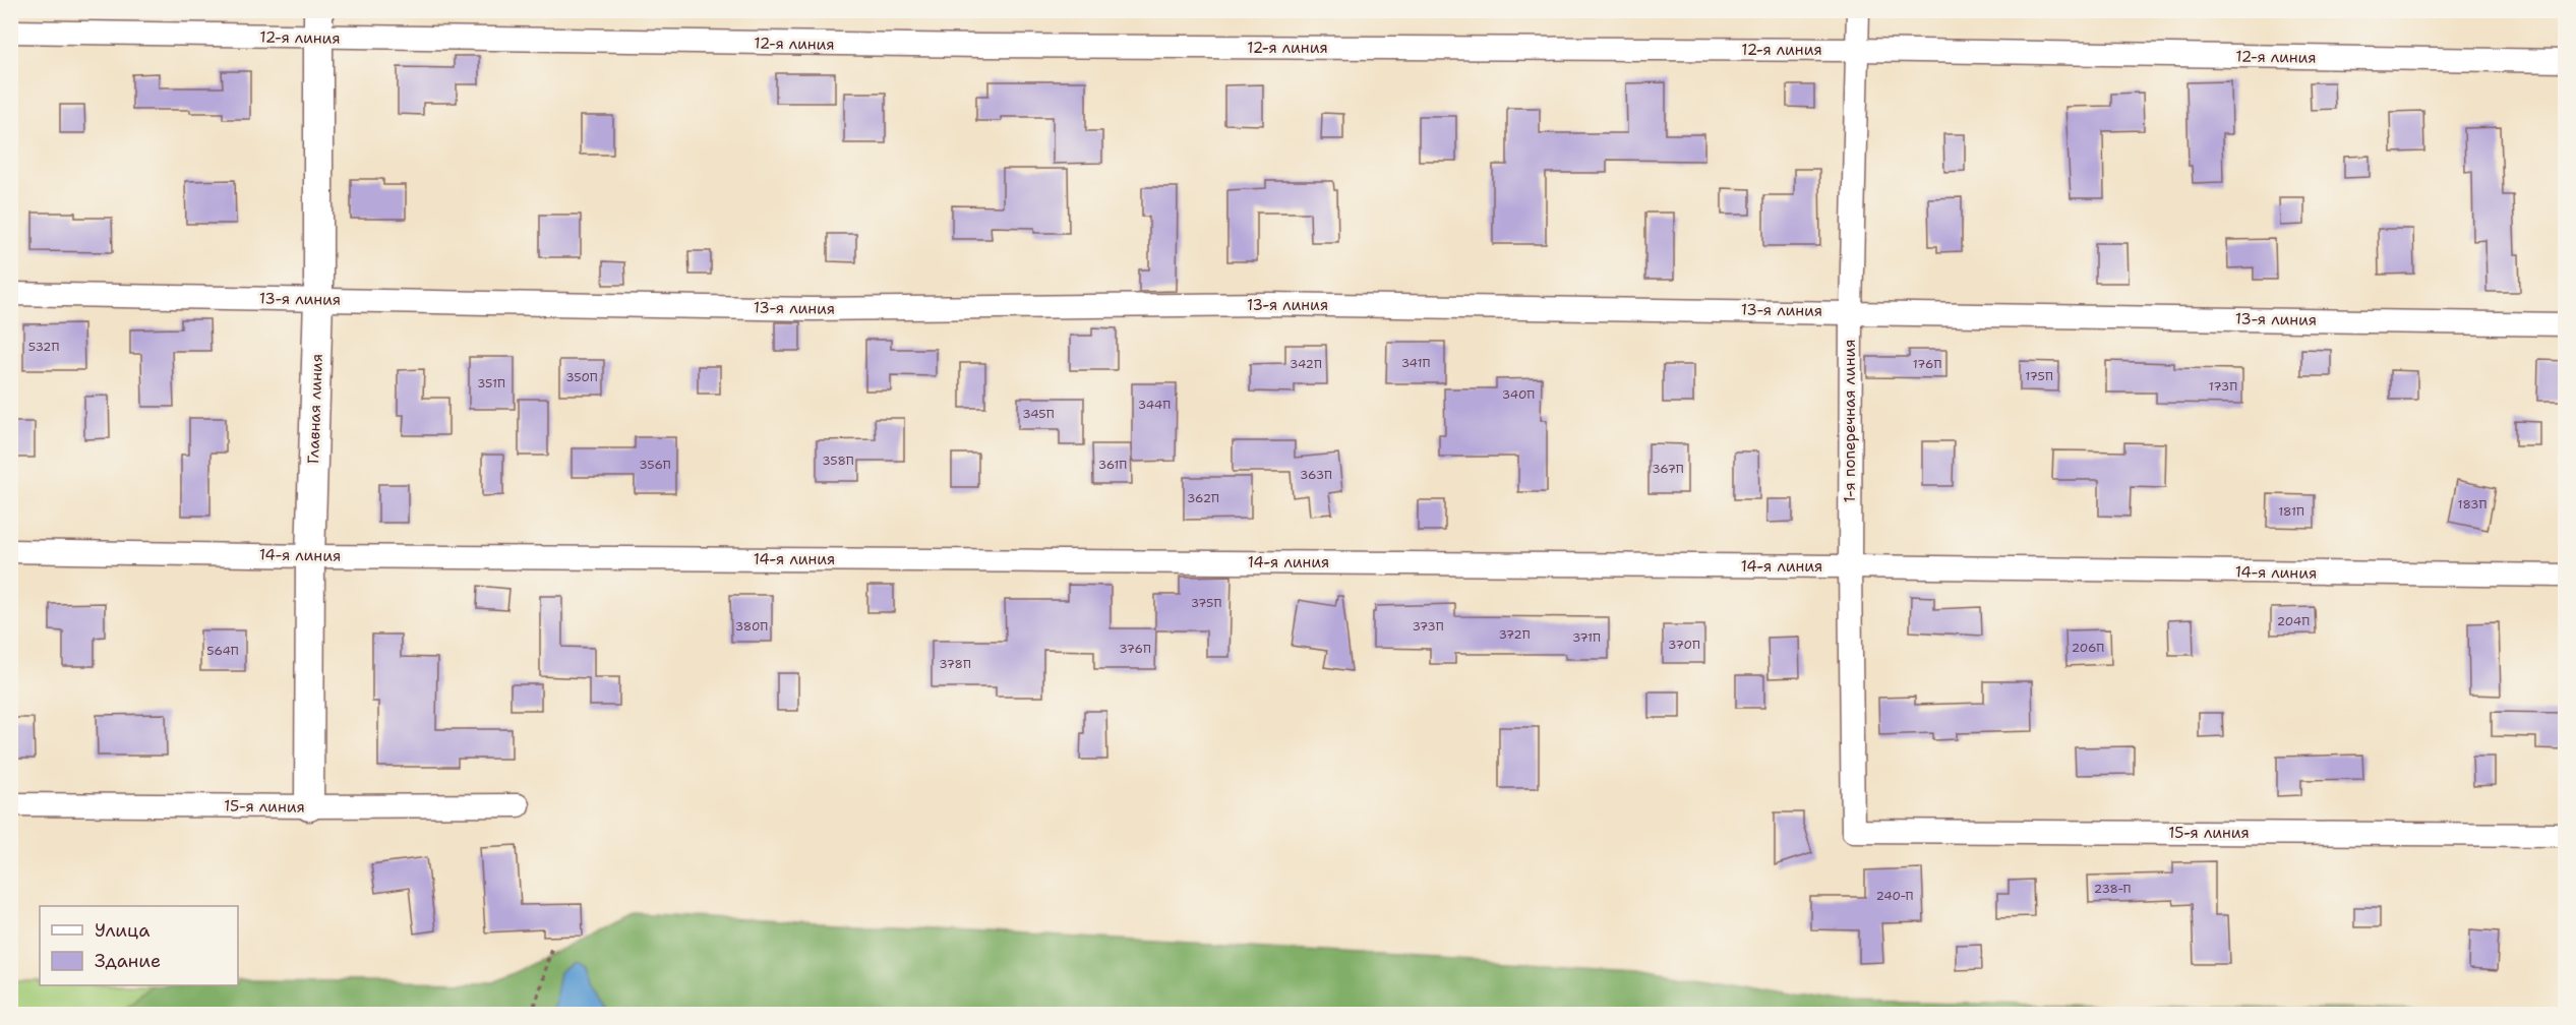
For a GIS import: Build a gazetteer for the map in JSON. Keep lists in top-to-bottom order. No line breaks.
{"streets":{"street":["12-я линия","13-я линия","Главная линия","1-я поперечная линия","14-я линия","15-я линия"]},"crossings":[["12-я линия","Главная линия"],["12-я линия","1-я поперечная линия"],["13-я линия","Главная линия"],["13-я линия","1-я поперечная линия"],["Главная линия","14-я линия"],["Главная линия","15-я линия"],["1-я поперечная линия","14-я линия"],["1-я поперечная линия","15-я линия"]],"house_numbers":["532П","341П","342П","176П","175П","350П","351П","173П","340П","344П","345П","358П","356П","361П","367П","363П","362П","183П","181П","375П","204П","380П","373П","372П","371П","370П","206П","376П","564П","378П","238-П","240-П"],"legend":["Улица","Здание"]}
